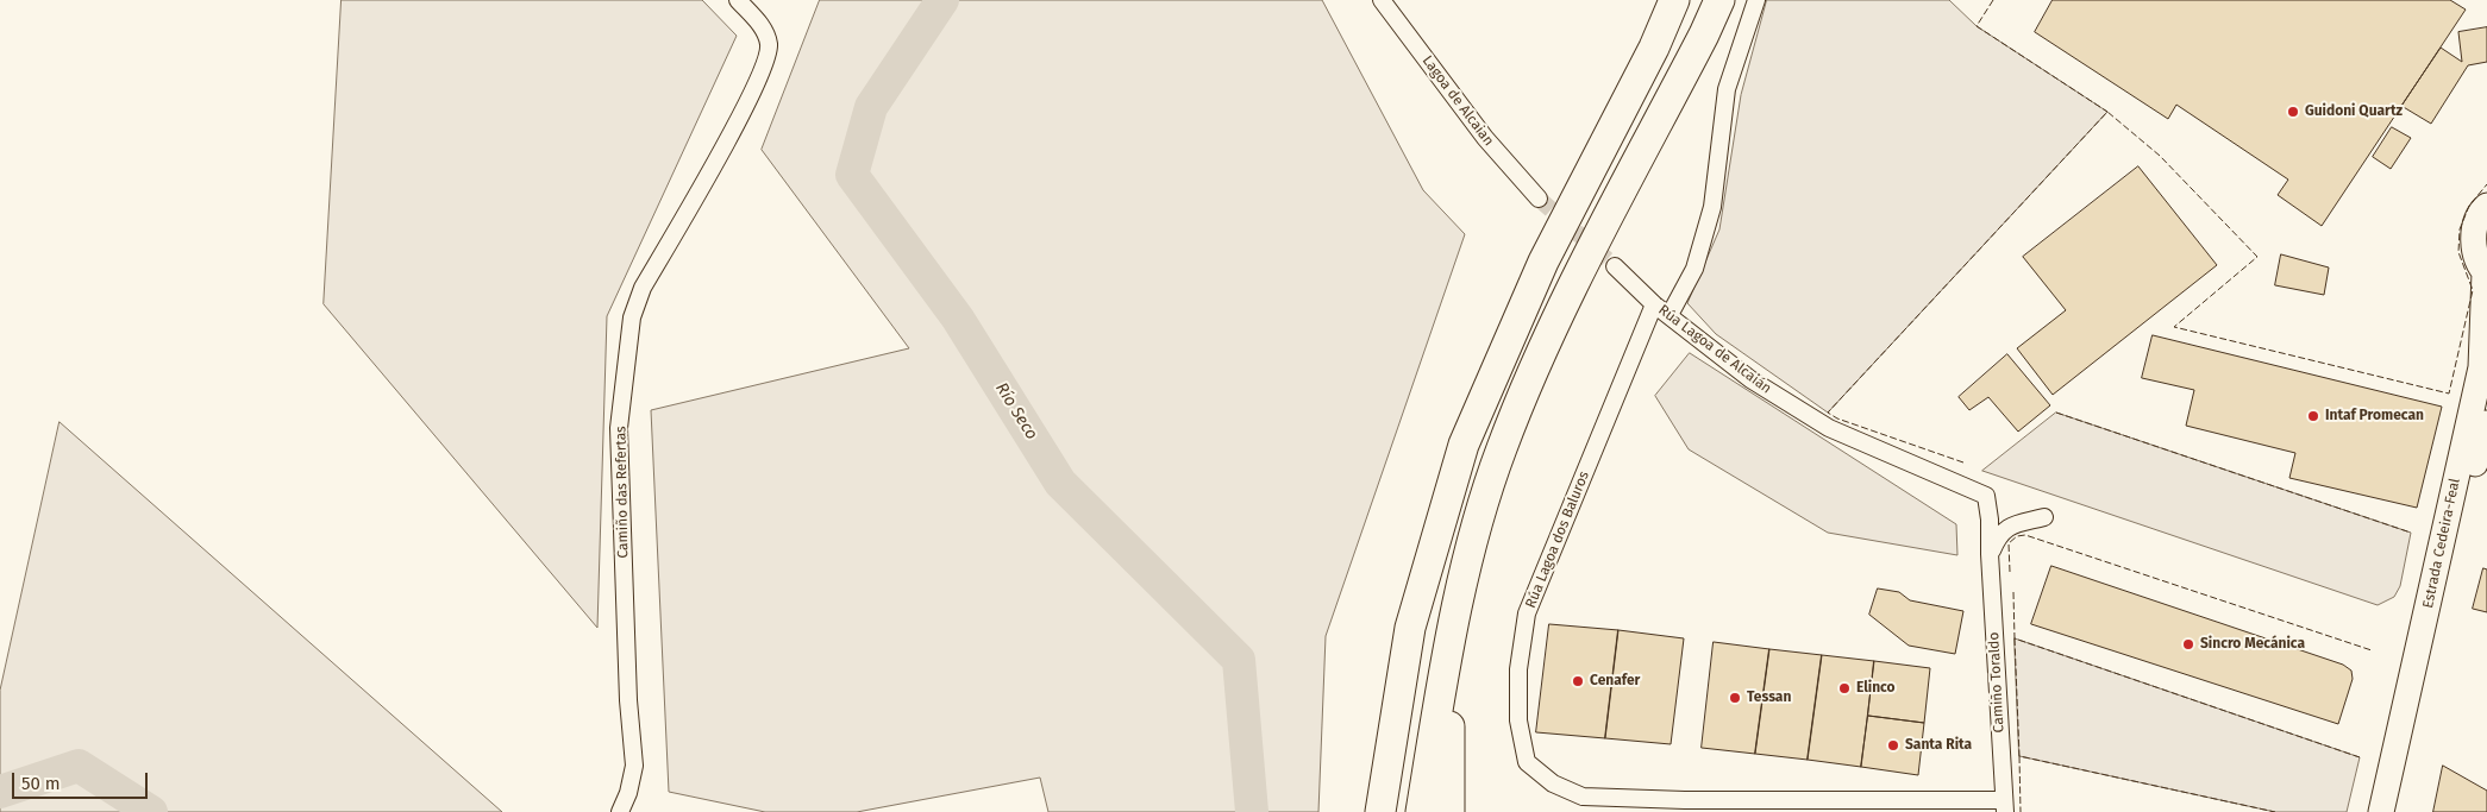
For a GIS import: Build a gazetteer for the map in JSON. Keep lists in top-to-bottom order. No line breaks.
{"streets":{"main road":["Estrada Cedeira-Feal"],"street":["Lagoa de Alcaian","Rúa Lagoa de Alcaián","Camiño das Refertas","Rúa Lagoa dos Baluros","Camiño Toraldo"]},"crossings":[["Rúa Lagoa de Alcaián","Rúa Lagoa dos Baluros"],["Rúa Lagoa de Alcaián","Camiño Toraldo"],["Rúa Lagoa dos Baluros","Camiño Toraldo"]],"water":["Río Seco"],"places":["Guidoni Quartz","Intaf Promecan","Sincro Mecánica","Cenafer","Elinco","Tessan","Santa Rita"],"scale_bar":"50 m"}
